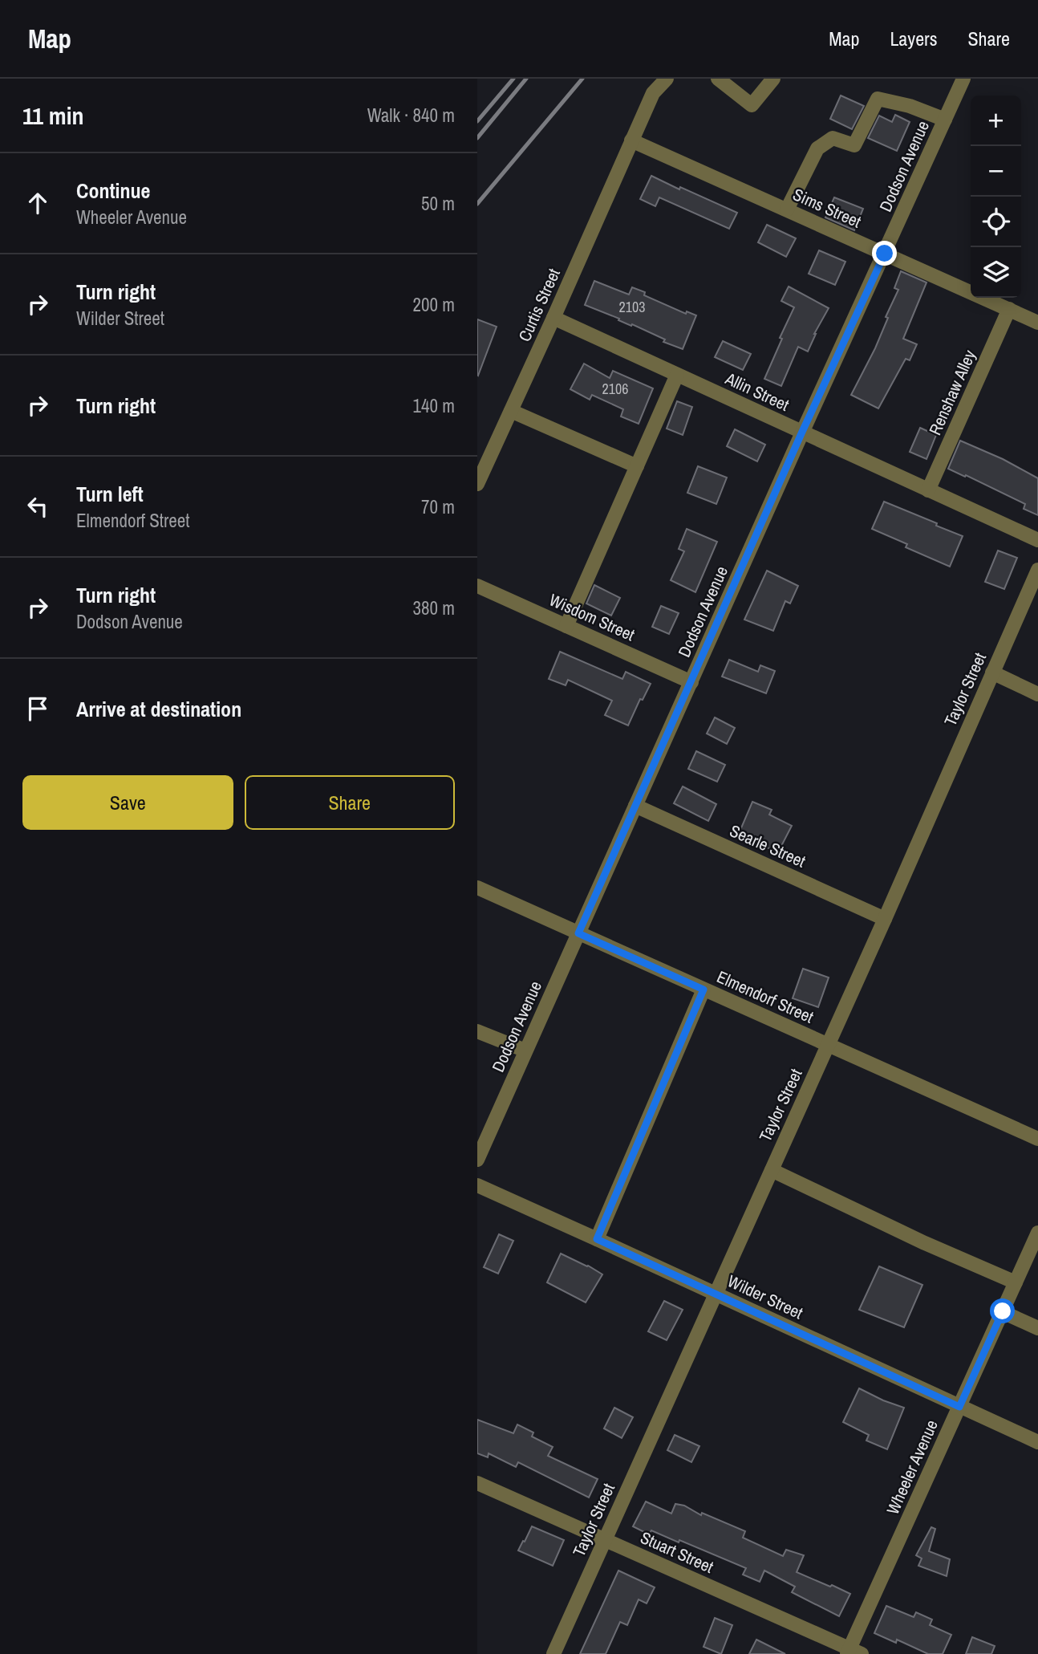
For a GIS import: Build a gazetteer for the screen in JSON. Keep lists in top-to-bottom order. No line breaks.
{"streets":{"street":["Dodson Avenue","Sims Street","Curtis Street","Allin Street","Renshaw Alley","Wisdom Street","Taylor Street","Searle Street","Elmendorf Street","Wilder Street","Wheeler Avenue","Stuart Street"]},"crossings":[["Dodson Avenue","Sims Street"],["Dodson Avenue","Allin Street"],["Dodson Avenue","Wisdom Street"],["Dodson Avenue","Searle Street"],["Dodson Avenue","Elmendorf Street"],["Sims Street","Curtis Street"],["Sims Street","Renshaw Alley"],["Curtis Street","Allin Street"],["Allin Street","Renshaw Alley"],["Taylor Street","Searle Street"],["Taylor Street","Elmendorf Street"],["Taylor Street","Wilder Street"],["Taylor Street","Stuart Street"],["Wilder Street","Wheeler Avenue"],["Wheeler Avenue","Stuart Street"]],"house_numbers":["2103","2106"],"page":{"header":"Map","nav":["Map","Layers","Share"],"heading":["11 min","Walk · 840 m"],"map_buttons":["+","−"],"list":[["Continue","Wheeler Avenue","50 m"],["Turn right","Wilder Street","200 m"],["Turn right","140 m"],["Turn left","Elmendorf Street","70 m"],["Turn right","Dodson Avenue","380 m"],"Arrive at destination"],"buttons":["Save","Share"]}}
